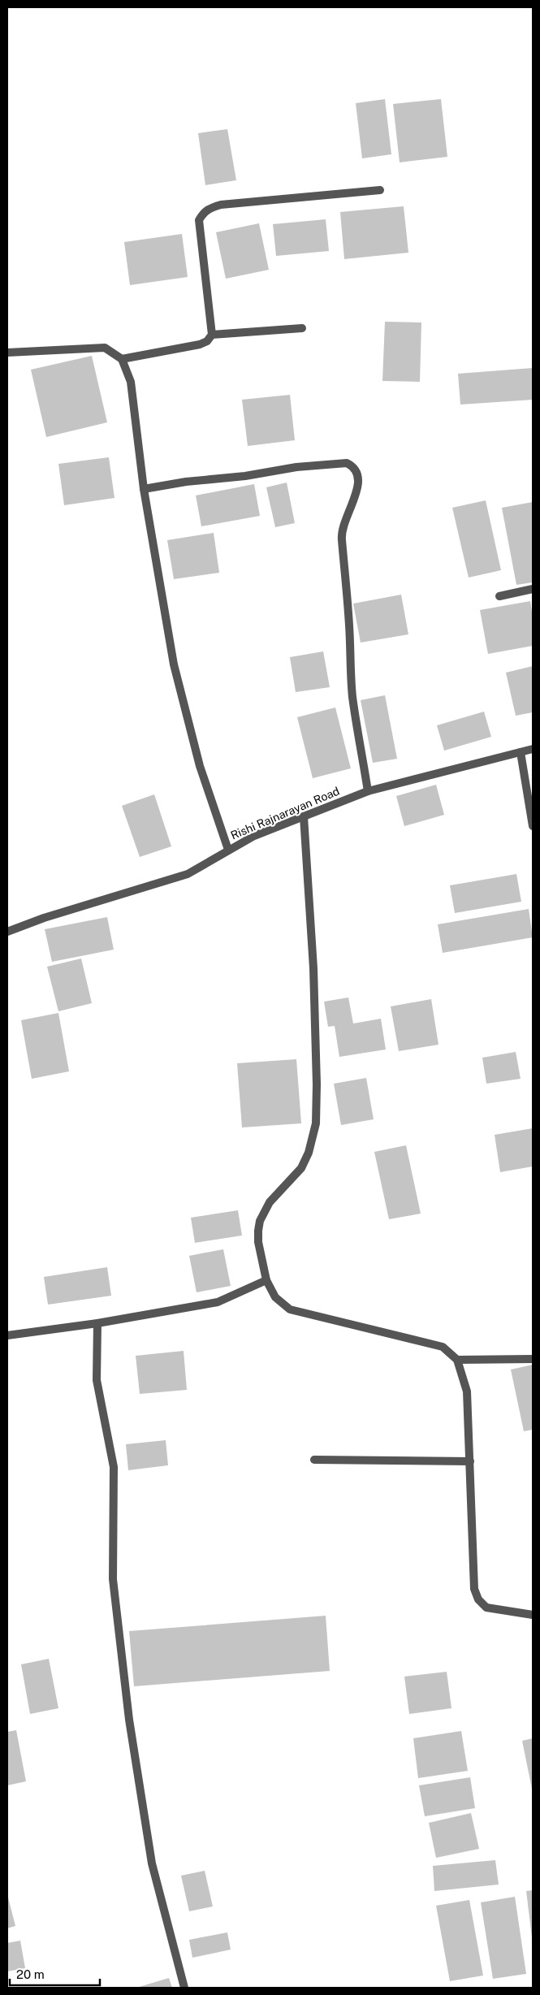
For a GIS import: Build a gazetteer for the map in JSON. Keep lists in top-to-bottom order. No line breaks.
{"streets":{"street":["Rishi Rajnarayan Road"]},"scale_bar":"20 m"}
